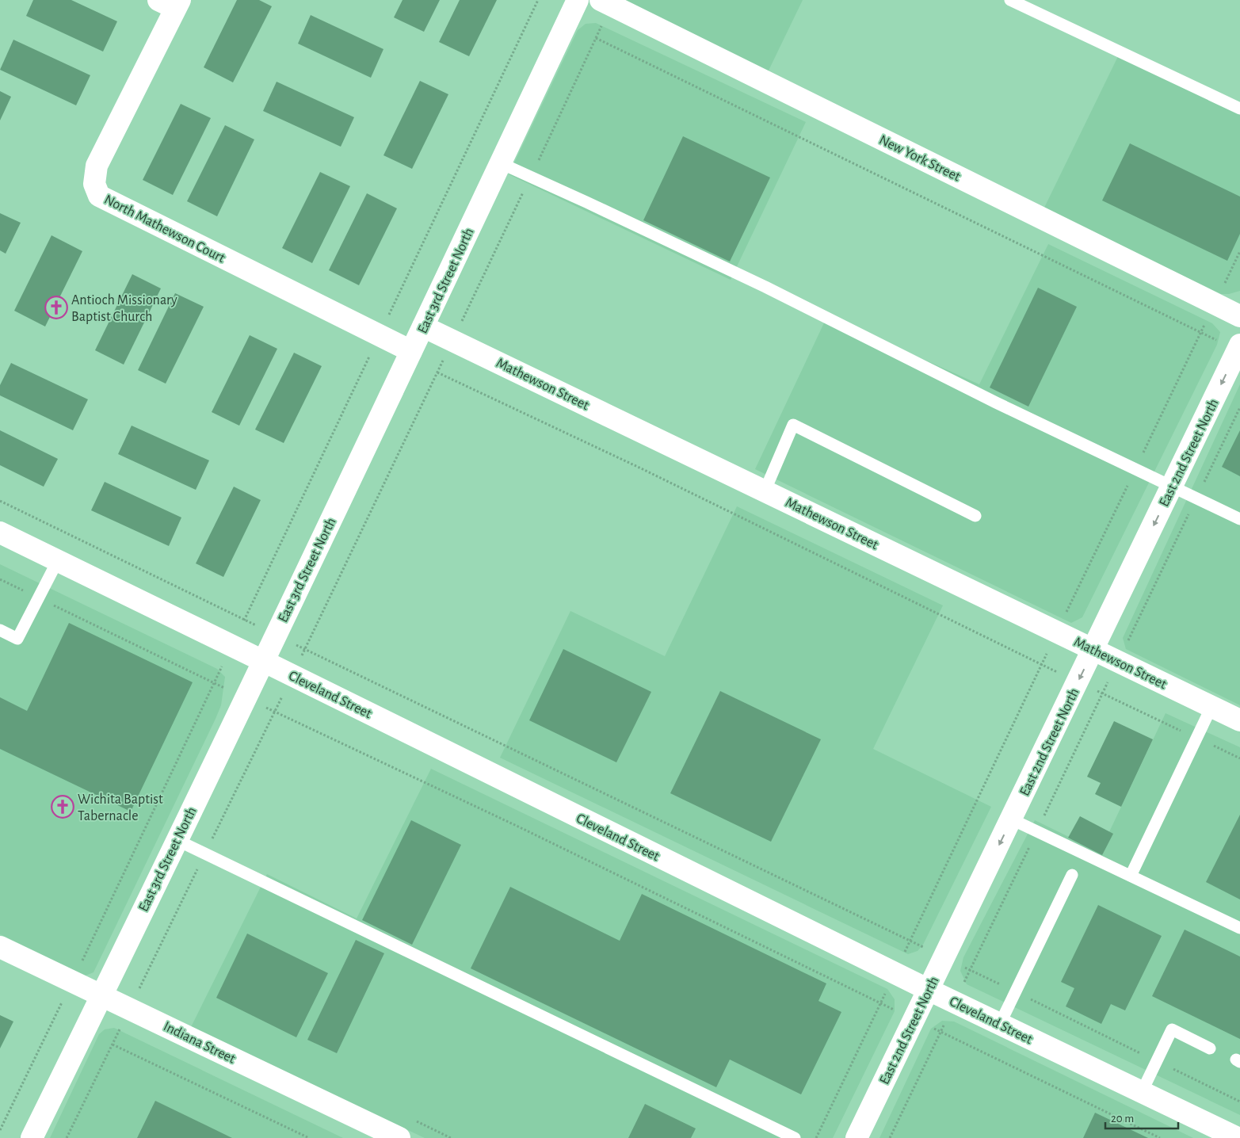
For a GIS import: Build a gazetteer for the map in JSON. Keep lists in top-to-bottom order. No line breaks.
{"streets":{"street":["New York Street","North Mathewson Court","East 3rd Street North","Mathewson Street","East 2nd Street North","Cleveland Street","Indiana Street"]},"crossings":[["North Mathewson Court","East 3rd Street North"],["East 3rd Street North","Mathewson Street"],["East 3rd Street North","Cleveland Street"],["East 3rd Street North","Indiana Street"],["Mathewson Street","East 2nd Street North"],["East 2nd Street North","Cleveland Street"]],"one_way":["East 2nd Street North"],"places":{"church":["Antioch Missionary Baptist Church","Wichita Baptist Tabernacle"]},"scale_bar":"20 m"}
